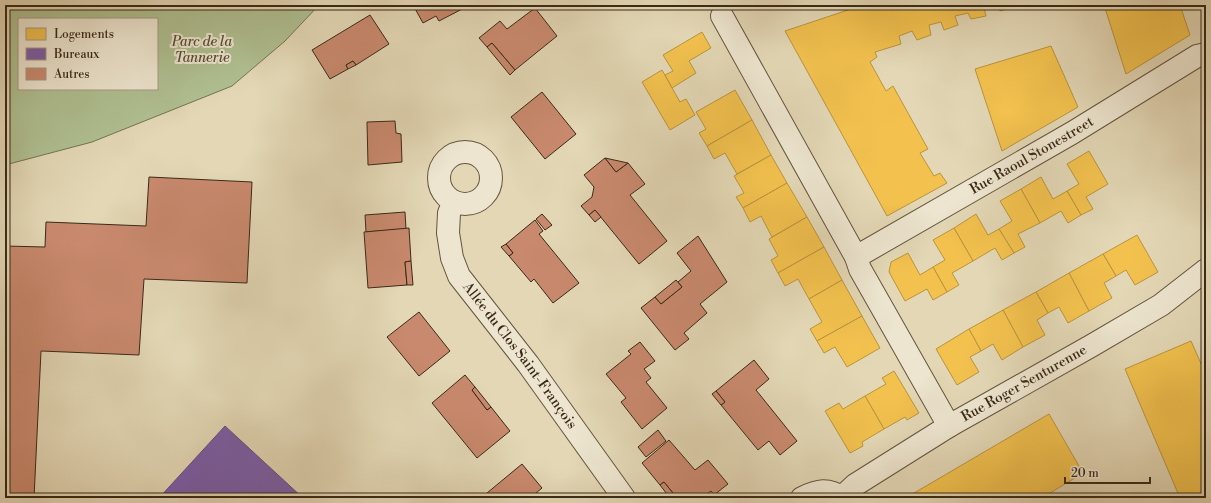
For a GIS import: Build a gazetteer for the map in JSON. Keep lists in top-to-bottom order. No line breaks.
{"streets":{"street":["Rue Raoul Stonestreet","Allée du Clos Saint-François","Rue Roger Senturenne"]},"parks":["Parc de la Tannerie"],"legend":["Logements","Bureaux","Autres"],"scale_bar":"20 m"}
